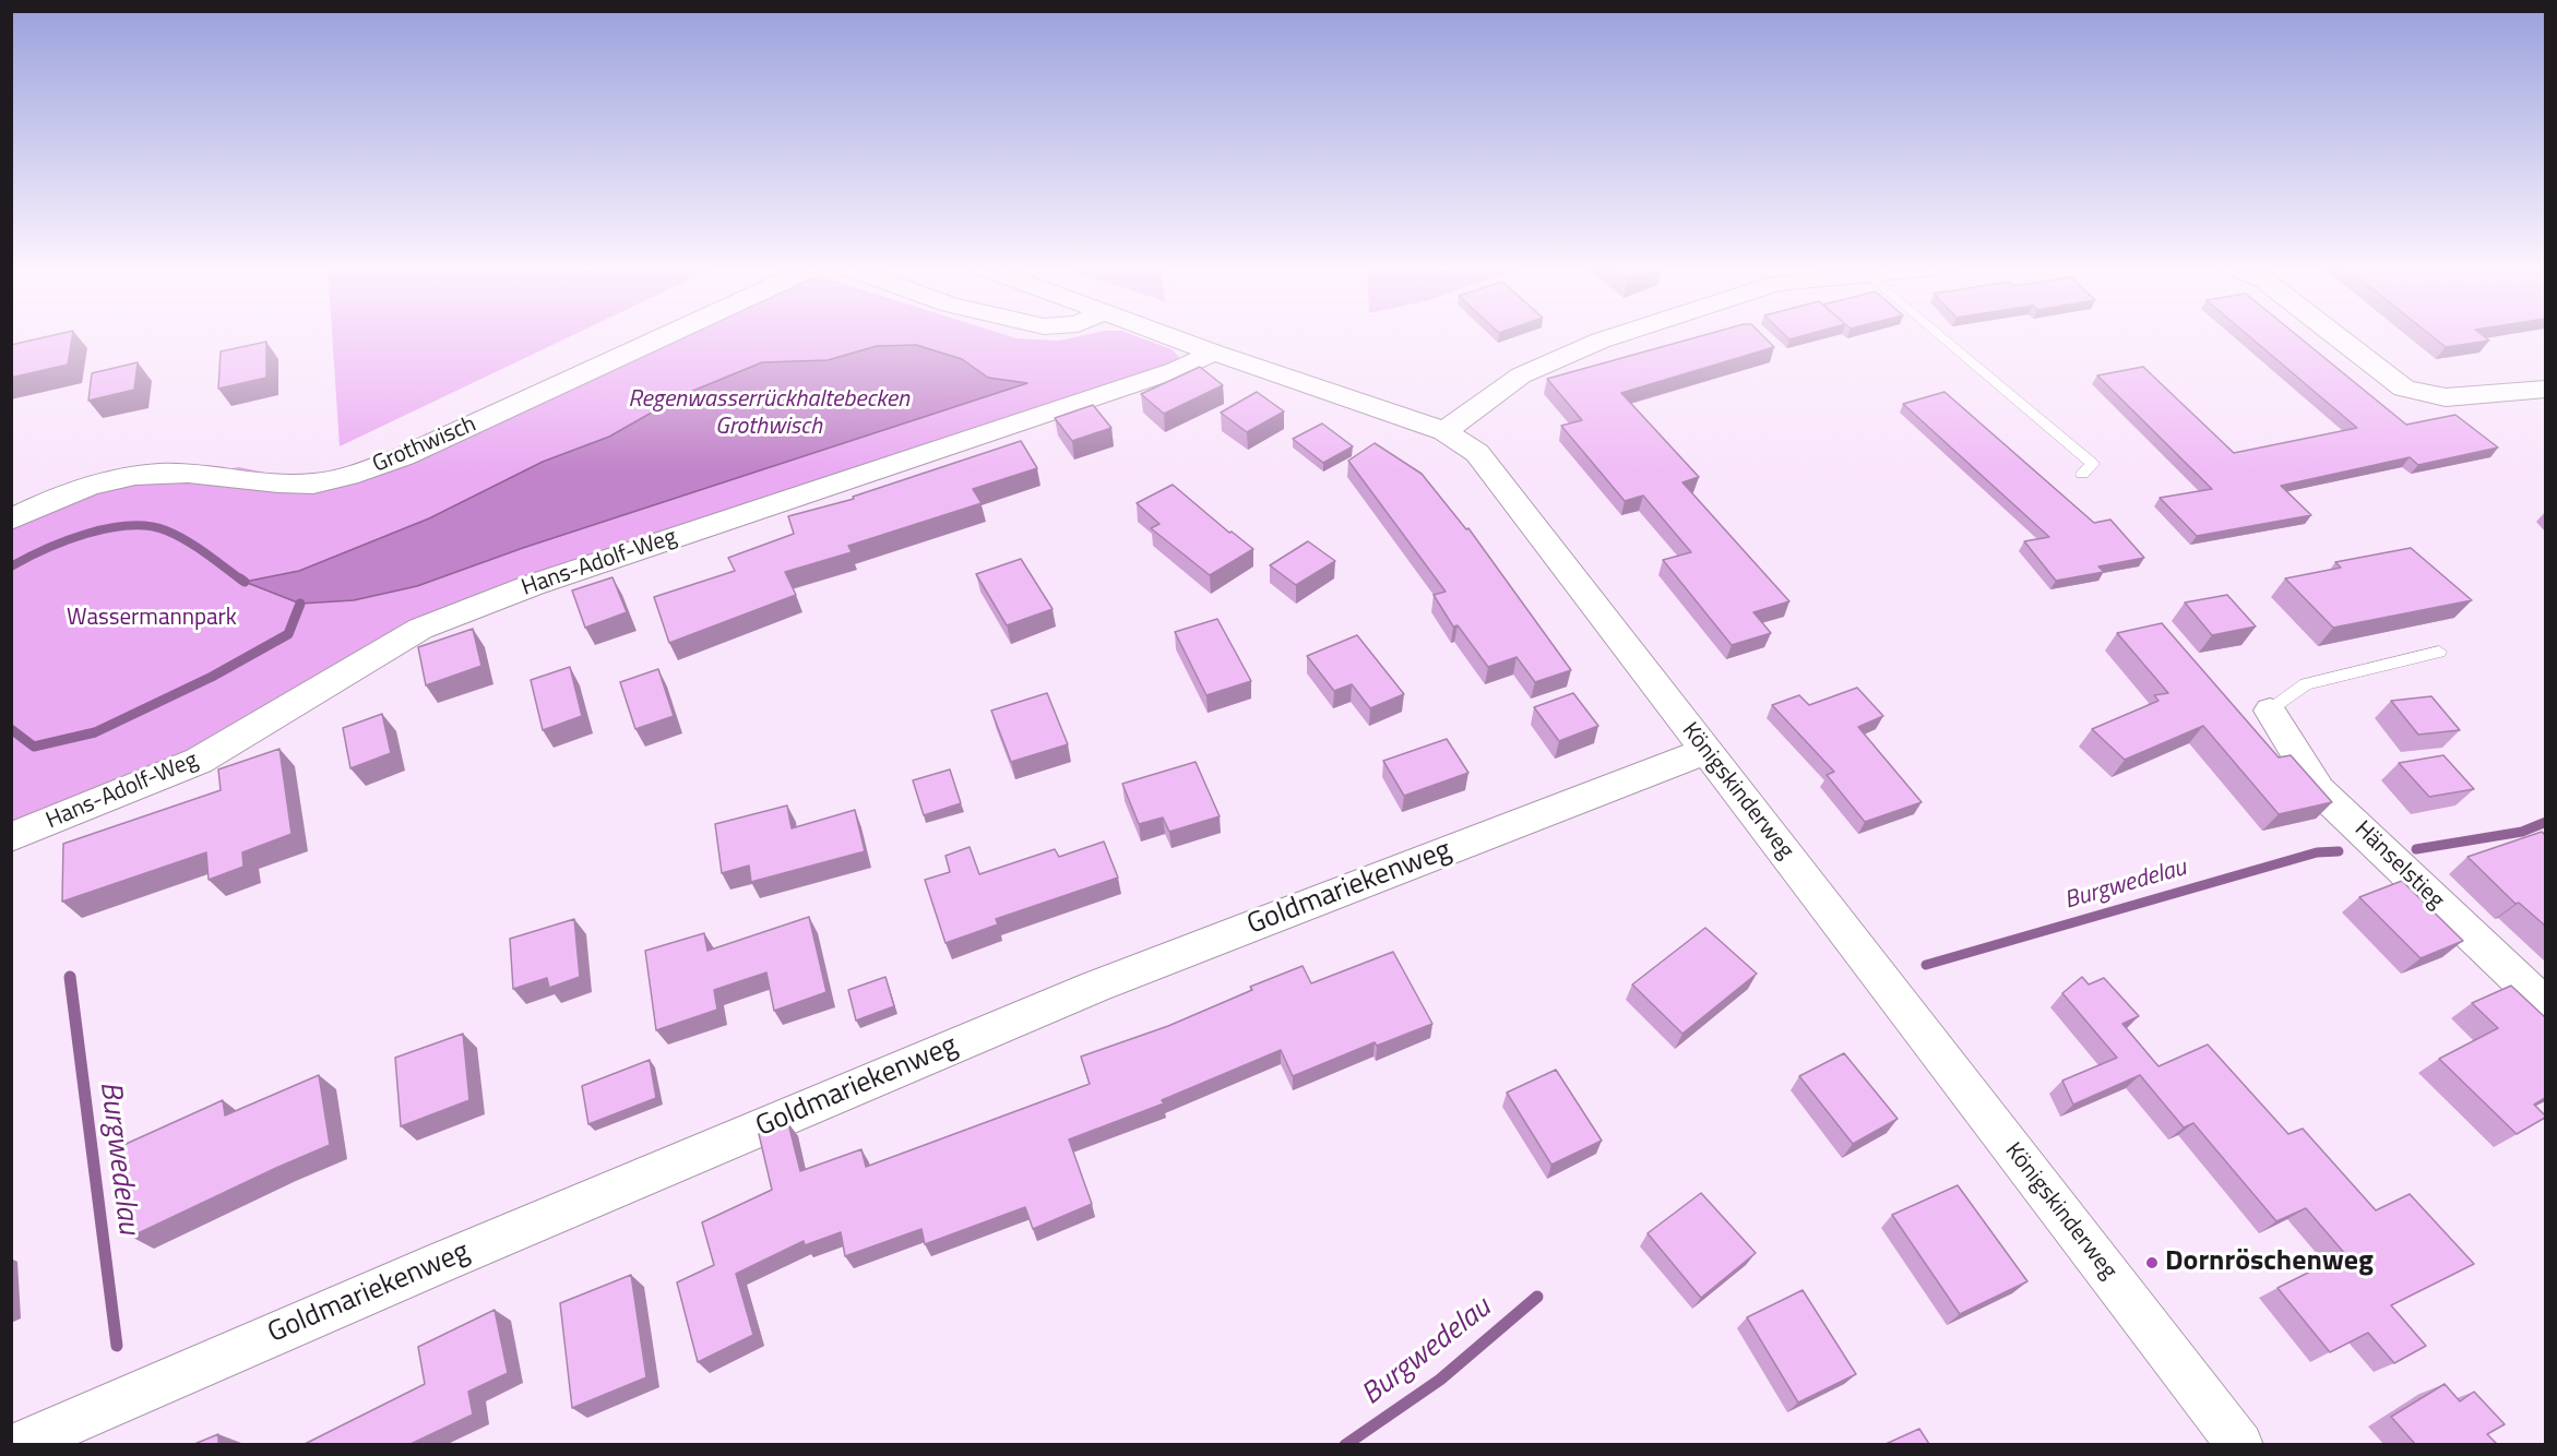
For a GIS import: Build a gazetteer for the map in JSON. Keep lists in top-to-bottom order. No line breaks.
{"streets":{"street":["Grothwisch","Hans-Adolf-Weg","Königskinderweg","Hänselstieg","Goldmariekenweg"]},"crossings":[["Hans-Adolf-Weg","Königskinderweg"],["Königskinderweg","Goldmariekenweg"]],"water":["Regenwasserrückhaltebecken Grothwisch","Burgwedelau"],"parks":["Wassermannpark"],"places":["Dornröschenweg"]}
